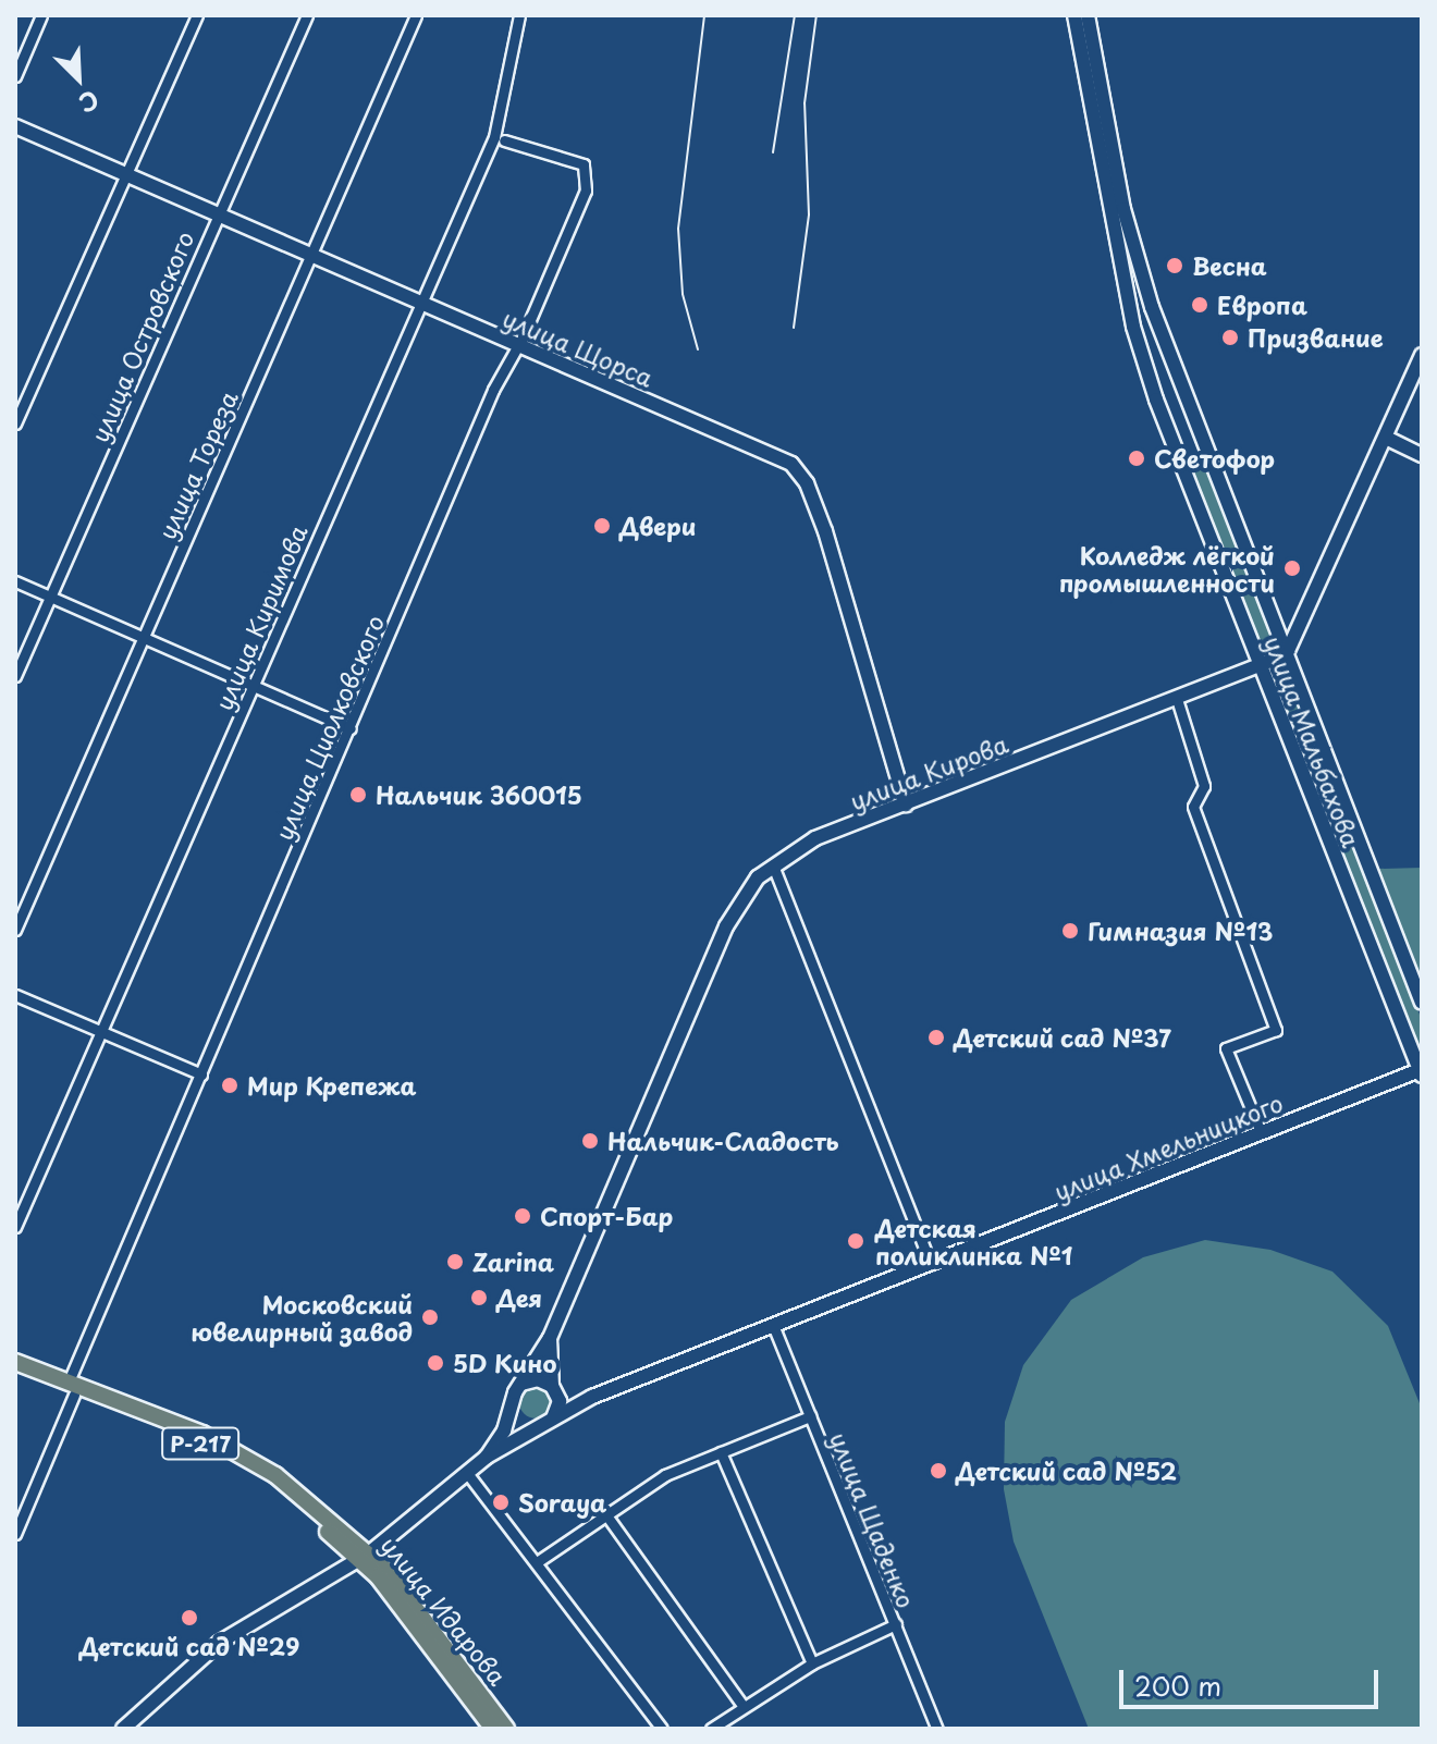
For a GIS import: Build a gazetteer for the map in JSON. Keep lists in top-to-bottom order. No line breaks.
{"streets":{"main road":["улица Щорса","улица Мальбахова","улица Кирова","улица Хмельницкого","Р-217","улица Идарова"],"street":["улица Островского","улица Тореза","улица Киримова","улица Циолковского","улица Щаденко"]},"crossings":[["улица Островского","улица Щорса"],["улица Щорса","улица Тореза"],["улица Щорса","улица Киримова"],["улица Щорса","улица Циолковского"],["улица Щорса","улица Кирова"],["улица Циолковского","улица Идарова"],["улица Мальбахова","улица Кирова"],["улица Мальбахова","улица Хмельницкого"],["улица Кирова","улица Хмельницкого"],["улица Хмельницкого","улица Щаденко"]],"places":["Весна","Европа","Призвание","Светофор","Двери","Колледж лёгкой промышленности","Нальчик 360015","Гимназия №13","Детский сад №37","Мир Крепежа","Нальчик-Сладость","Спорт-Бар","Детская поликлинка №1","Zarina","Дея","Московский ювелирный завод","5D Кино","Детский сад №52","Soraya","Детский сад №29"],"scale_bar":"200 m","north":"bottom right"}
